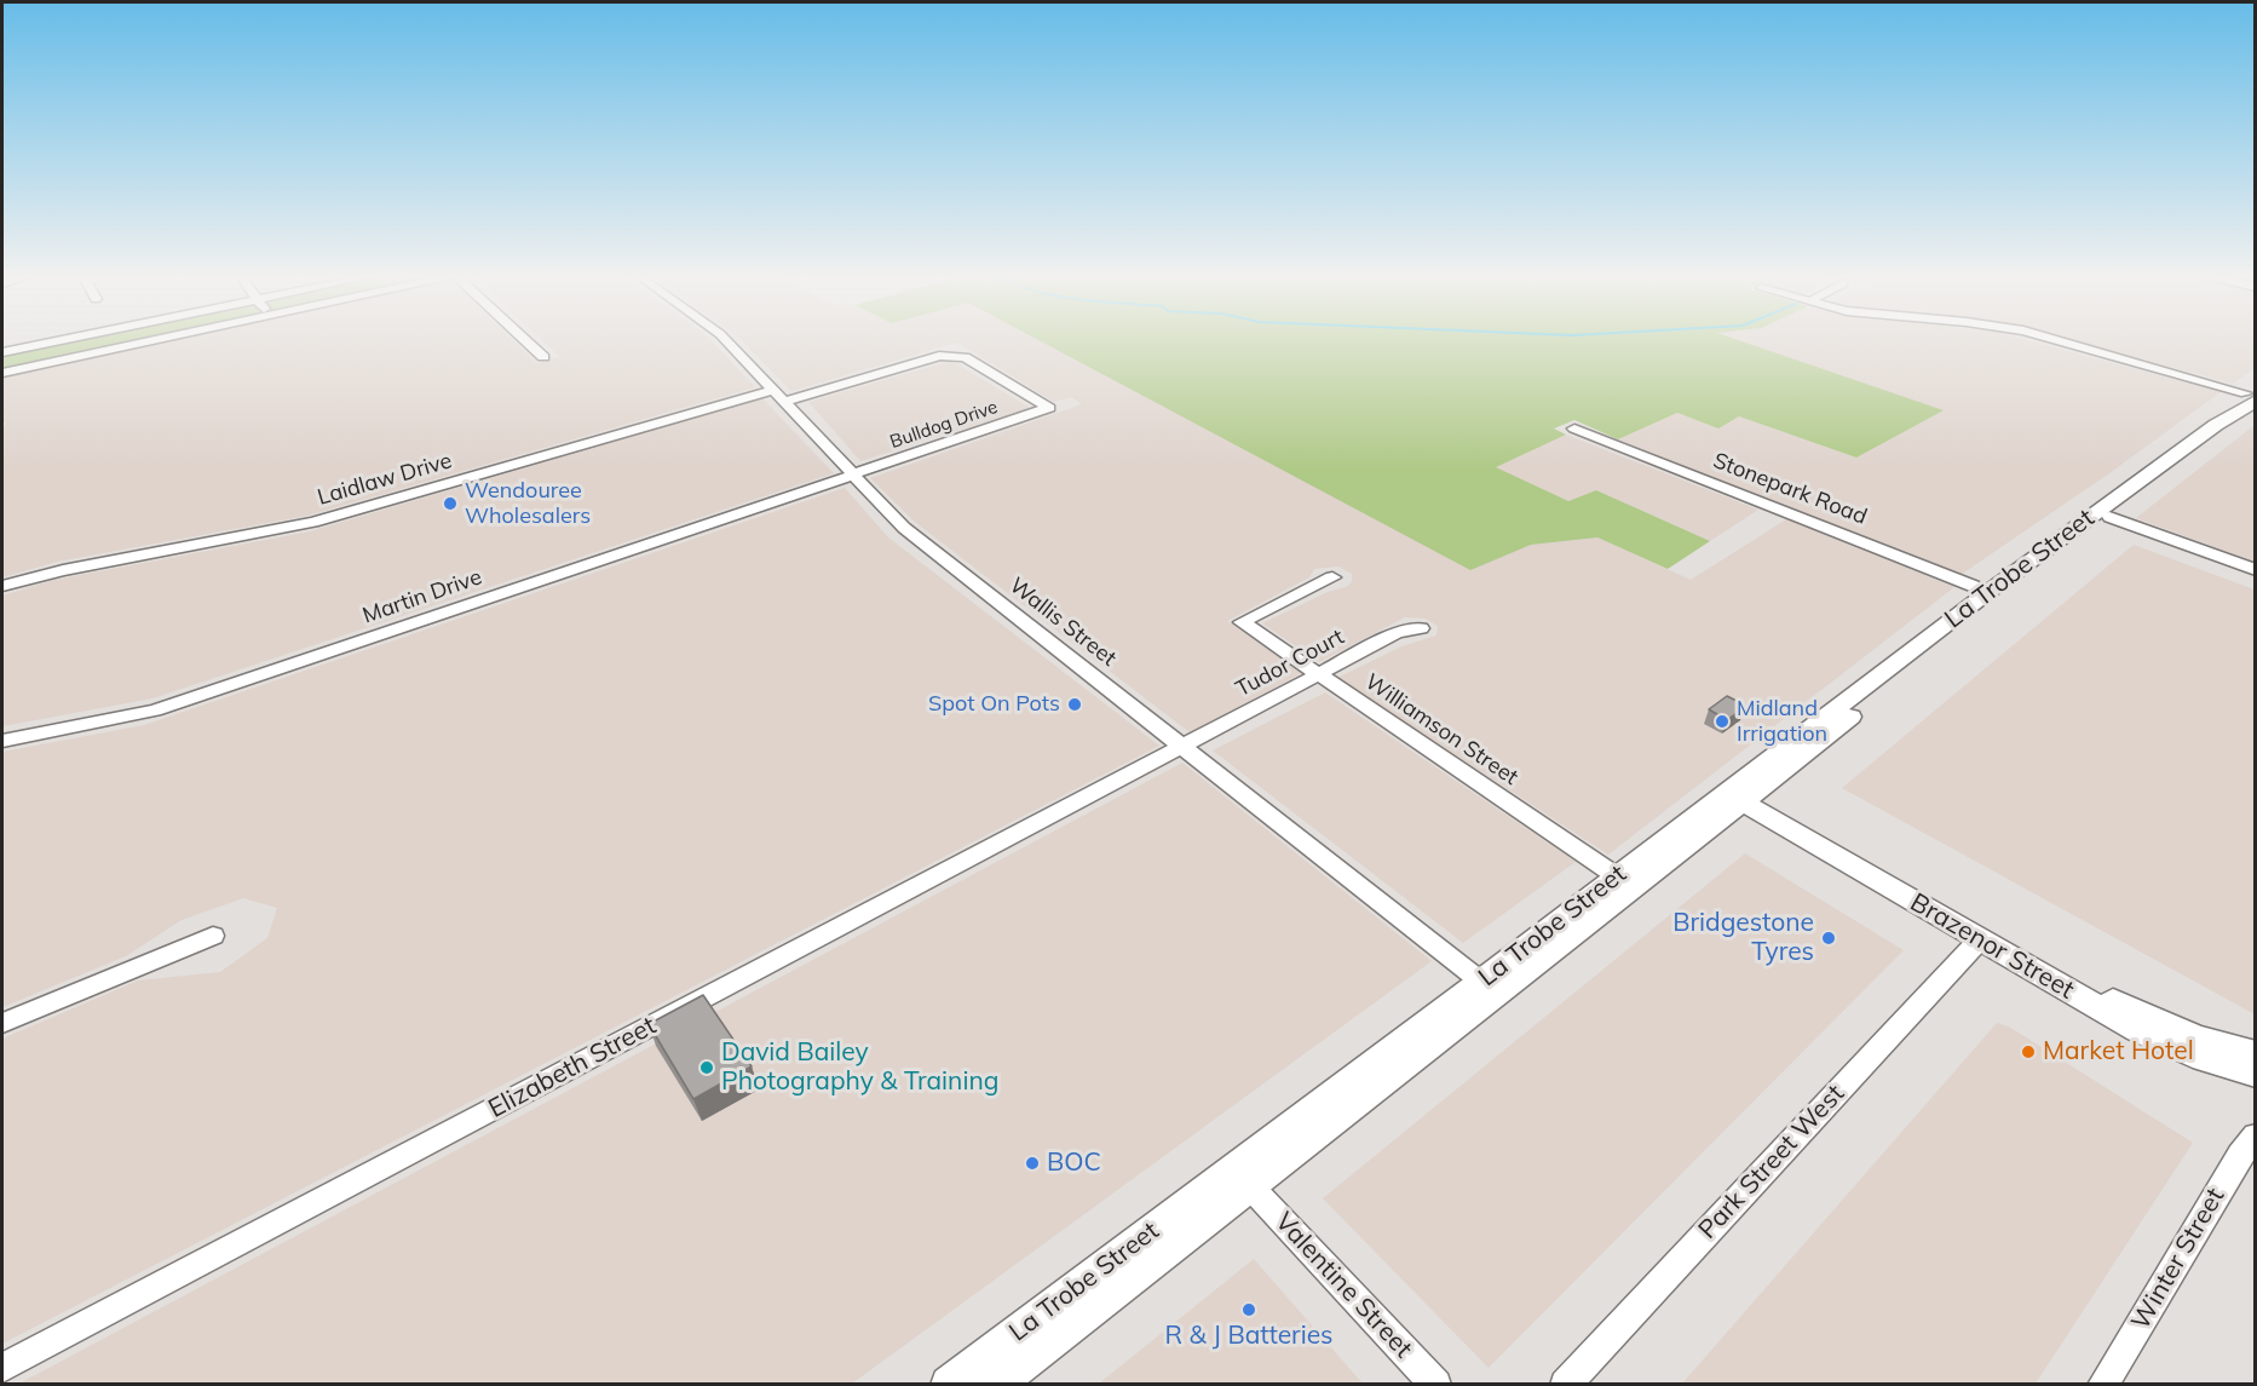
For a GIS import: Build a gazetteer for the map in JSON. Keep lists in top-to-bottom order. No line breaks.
{"streets":{"main road":["La Trobe Street","Brazenor Street"],"street":["Bulldog Drive","Laidlaw Drive","Stonepark Road","Martin Drive","Wallis Street","Tudor Court","Williamson Street","Elizabeth Street","Park Street West","Winter Street","Valentine Street"]},"crossings":[["Bulldog Drive","Laidlaw Drive"],["Bulldog Drive","Martin Drive"],["Bulldog Drive","Wallis Street"],["Laidlaw Drive","Wallis Street"],["Stonepark Road","La Trobe Street"],["La Trobe Street","Wallis Street"],["La Trobe Street","Williamson Street"],["La Trobe Street","Brazenor Street"],["La Trobe Street","Valentine Street"],["Martin Drive","Wallis Street"],["Wallis Street","Tudor Court"],["Wallis Street","Elizabeth Street"],["Tudor Court","Williamson Street"],["Tudor Court","Elizabeth Street"],["Brazenor Street","Park Street West"]],"places":["Wendouree Wholesalers","Spot On Pots","Midland Irrigation","Bridgestone Tyres","Market Hotel","David Bailey Photography & Training","BOC","R & J Batteries"]}
